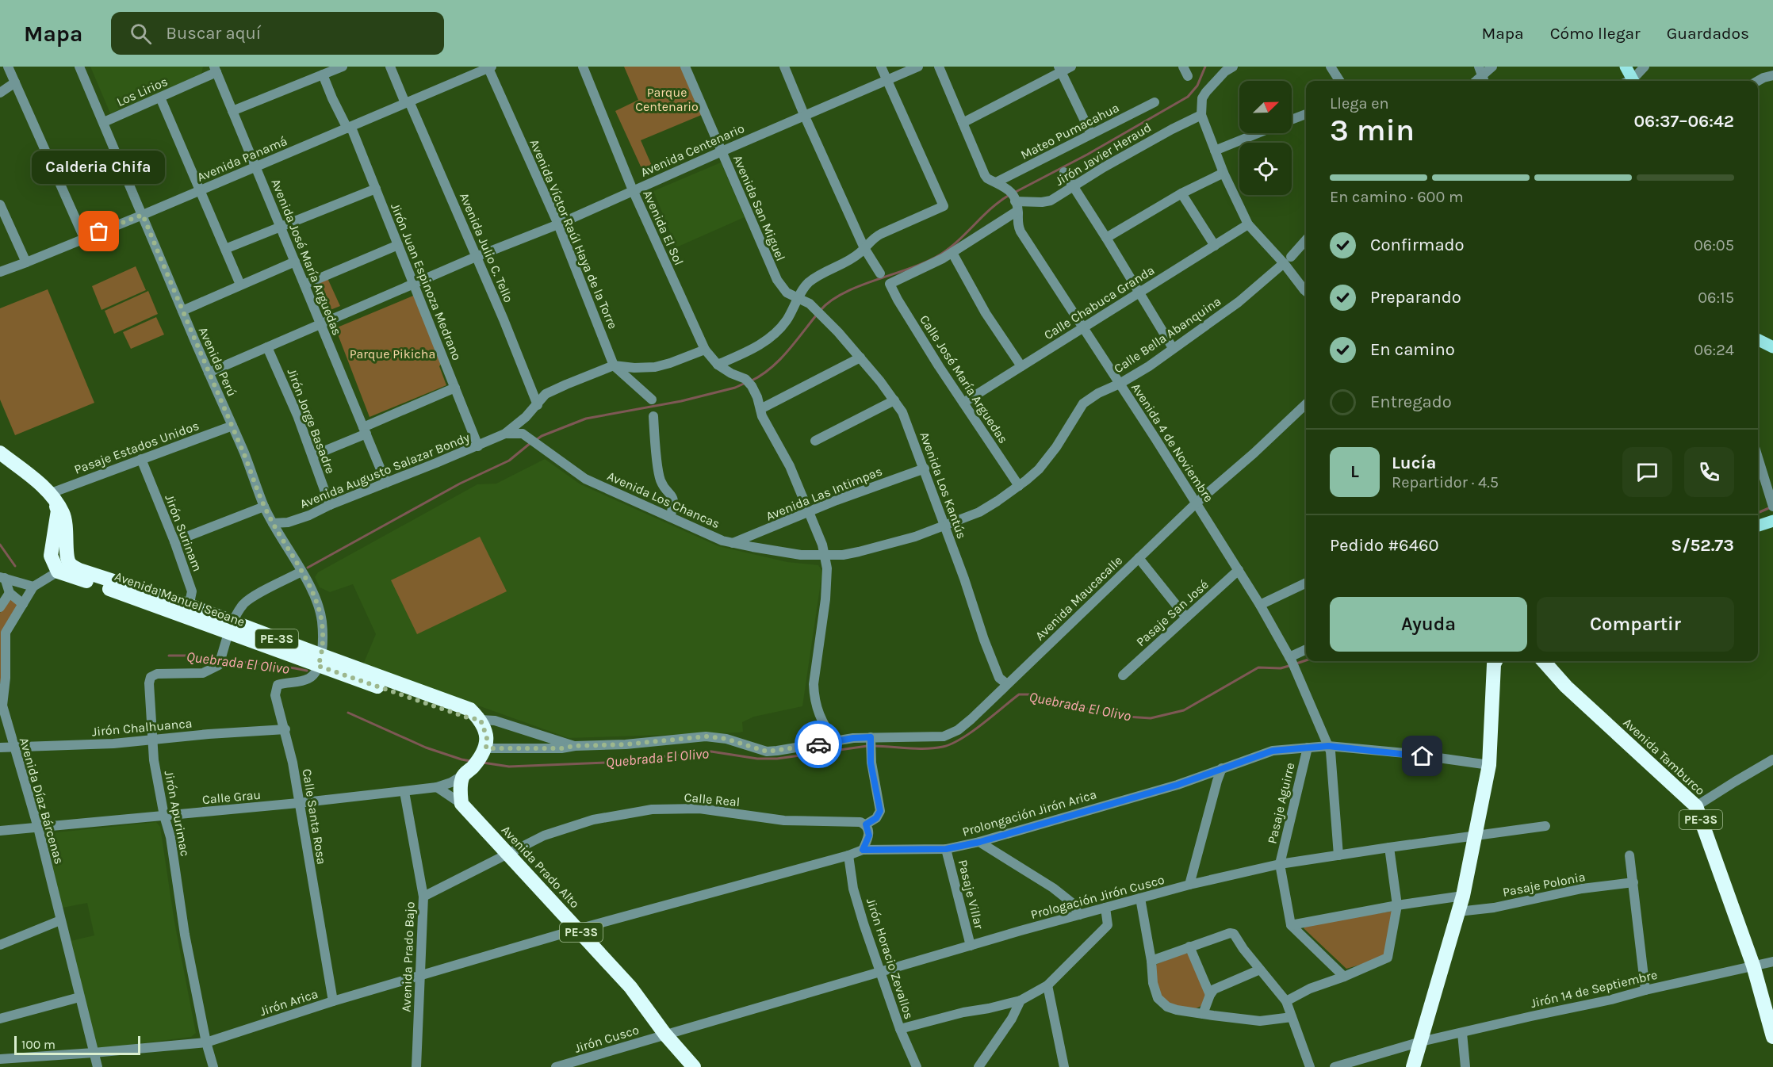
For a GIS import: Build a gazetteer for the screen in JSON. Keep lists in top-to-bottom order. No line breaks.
{"streets":{"highway":["Avenida Manuel Seoane","PE-3S","Avenida Tamburco","Avenida Prado Alto"],"street":["Los Lirios","Mateo Pumacahua","Avenida Centenario","Jirón Javier Heraud","Avenida Panamá","Avenida San Miguel","Avenida El Sol","Avenida Víctor Raúl Haya de la Torre","Avenida Julio C. Tello","Avenida José María Arguedas","Jirón Juan Espinoza Medrano","Calle Chabuca Granda","Calle Bella Abanquina","Avenida Perú","Calle José María Arguedas","Jirón Jorge Basadre","Avenida 4 de Noviembre","Pasaje Estados Unidos","Avenida Augusto Salazar Bondy","Avenida Los Kantús","Avenida Las Intimpas","Avenida Los Chancas","Jirón Surinam","Avenida Maucacalle","Pasaje San José","Jirón Chalhuanca","Calle Grau","Calle Real","Avenida Díaz Bárcenas","Pasaje Aguirre","Prolongación Jirón Arica","Jirón Apurimac","Calle Santa Rosa","Pasaje Polonia","Pasaje Villar","Prologación Jirón Cusco","Avenida Prado Bajo","Jirón Horacio Zevallos","Jirón 14 de Septiembre","Jirón Arica","Jirón Cusco"]},"crossings":[["Los Lirios","Avenida José María Arguedas"],["Los Lirios","Avenida Perú"],["Avenida Centenario","Avenida San Miguel"],["Avenida Centenario","Avenida El Sol"],["Avenida Centenario","Avenida Víctor Raúl Haya de la Torre"],["Avenida Centenario","Avenida Julio C. Tello"],["Avenida Centenario","Avenida José María Arguedas"],["Avenida Centenario","Jirón Juan Espinoza Medrano"],["Avenida Centenario","Avenida Perú"],["Avenida Centenario","Jirón Jorge Basadre"],["Jirón Javier Heraud","Avenida 4 de Noviembre"],["Avenida Panamá","Avenida Víctor Raúl Haya de la Torre"],["Avenida Panamá","Avenida Julio C. Tello"],["Avenida Panamá","Avenida José María Arguedas"],["Avenida Panamá","Jirón Juan Espinoza Medrano"],["Avenida Panamá","Avenida Perú"],["Avenida San Miguel","Avenida Los Kantús"],["Avenida Víctor Raúl Haya de la Torre","Avenida Augusto Salazar Bondy"],["Avenida Julio C. Tello","Avenida Augusto Salazar Bondy"],["Avenida José María Arguedas","Avenida Augusto Salazar Bondy"],["Jirón Juan Espinoza Medrano","Avenida Augusto Salazar Bondy"],["Calle Chabuca Granda","Calle José María Arguedas"],["Calle Chabuca Granda","Avenida 4 de Noviembre"],["Calle Bella Abanquina","Calle José María Arguedas"],["Calle Bella Abanquina","Avenida 4 de Noviembre"],["Calle Bella Abanquina","Avenida Los Kantús"],["Calle Bella Abanquina","Avenida Los Chancas"],["Avenida Perú","Pasaje Estados Unidos"],["Avenida Perú","Avenida Augusto Salazar Bondy"],["Avenida Perú","Avenida Manuel Seoane"],["Avenida Perú","Jirón Apurimac"],["Avenida Perú","Calle Santa Rosa"],["Jirón Jorge Basadre","Avenida Augusto Salazar Bondy"],["Avenida 4 de Noviembre","Avenida Maucacalle"],["Avenida 4 de Noviembre","Pasaje San José"],["Avenida 4 de Noviembre","Prolongación Jirón Arica"],["Avenida 4 de Noviembre","Prologación Jirón Cusco"],["Pasaje Estados Unidos","Jirón Surinam"],["Avenida Augusto Salazar Bondy","Avenida Los Chancas"],["Avenida Los Kantús","Avenida Las Intimpas"],["Avenida Los Kantús","Avenida Maucacalle"],["Avenida Las Intimpas","Avenida Los Chancas"],["Jirón Surinam","Avenida Manuel Seoane"],["Avenida Maucacalle","Avenida Manuel Seoane"],["Avenida Manuel Seoane","Avenida Díaz Bárcenas"],["Avenida Manuel Seoane","Jirón Apurimac"],["Avenida Manuel Seoane","Calle Santa Rosa"],["Jirón Chalhuanca","Avenida Díaz Bárcenas"],["Jirón Chalhuanca","Jirón Apurimac"],["Jirón Chalhuanca","Calle Santa Rosa"],["Avenida Tamburco","Jirón 14 de Septiembre"],["Calle Grau","Avenida Díaz Bárcenas"],["Calle Grau","Jirón Apurimac"],["Calle Grau","Calle Santa Rosa"],["Calle Grau","Avenida Prado Bajo"],["Calle Real","Avenida Prado Alto"],["Calle Real","Avenida Prado Bajo"],["Avenida Díaz Bárcenas","Jirón Arica"],["Pasaje Aguirre","Prolongación Jirón Arica"],["Pasaje Aguirre","Prologación Jirón Cusco"],["Prolongación Jirón Arica","Avenida Prado Alto"],["Prolongación Jirón Arica","Pasaje Villar"],["Prolongación Jirón Arica","Jirón Horacio Zevallos"],["Prolongación Jirón Arica","Jirón Arica"],["Jirón Apurimac","Jirón Arica"],["Calle Santa Rosa","Jirón Arica"],["Avenida Prado Alto","Prologación Jirón Cusco"],["Avenida Prado Alto","Jirón Arica"],["Avenida Prado Alto","Jirón Cusco"],["Pasaje Villar","Prologación Jirón Cusco"],["Prologación Jirón Cusco","Jirón Horacio Zevallos"],["Prologación Jirón Cusco","Jirón Cusco"],["Avenida Prado Bajo","Jirón Arica"]],"water":["Quebrada El Olivo"],"parks":["Parque Centenario","Parque Pikicha"],"places":["Calderia Chifa"],"scale_bar":"100 m","north":"top right","page":{"header":"Mapa","search":"Buscar aquí","nav":["Mapa","Cómo llegar","Guardados"],"heading":["3 min","Llega en","06:37–06:42"],"panel":["Lucía","Repartidor · 4.5","Pedido #6460","S/52.73"],"bubble":"Calderia Chifa","bar":"En camino · 600 m","list":[["Confirmado","06:05"],["Preparando","06:15"],["En camino","06:24"],"Entregado"],"round":"L","buttons":["Ayuda","Compartir"],"scale":"100 m"}}
